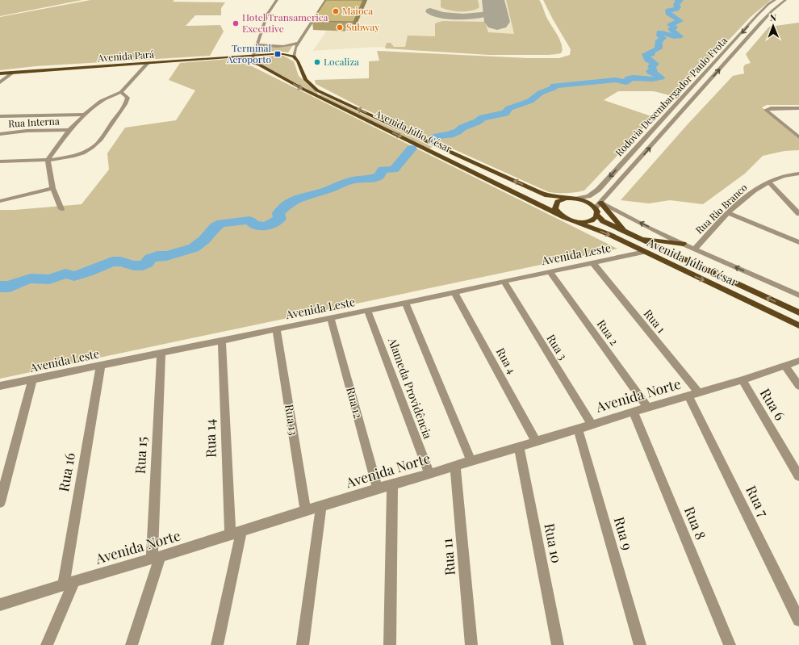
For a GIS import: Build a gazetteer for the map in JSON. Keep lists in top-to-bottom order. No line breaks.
{"streets":{"main road":["Avenida Pará","Avenida Júlio César"],"street":["Rodovia Desembargador Paulo Frota","Rua Interna","Rua Rio Branco","Avenida Leste","Rua 1","Rua 2","Rua 3","Rua 4","Alameda Providência","Avenida Norte","Rua 12","Rua 6","Rua 13","Rua 14","Rua 15","Rua 16","Rua 7","Rua 8","Rua 9","Rua 10","Rua 11"]},"crossings":[["Avenida Pará","Avenida Júlio César"],["Rodovia Desembargador Paulo Frota","Avenida Júlio César"],["Avenida Júlio César","Rua Rio Branco"],["Avenida Júlio César","Avenida Leste"],["Avenida Leste","Rua 1"],["Avenida Leste","Rua 2"],["Avenida Leste","Rua 3"],["Avenida Leste","Rua 4"],["Avenida Leste","Alameda Providência"],["Avenida Leste","Rua 12"],["Avenida Leste","Rua 13"],["Avenida Leste","Rua 14"],["Avenida Leste","Rua 15"],["Avenida Leste","Rua 16"],["Rua 1","Avenida Norte"],["Rua 2","Avenida Norte"],["Rua 3","Avenida Norte"],["Rua 4","Avenida Norte"],["Alameda Providência","Avenida Norte"],["Avenida Norte","Rua 12"],["Avenida Norte","Rua 6"],["Avenida Norte","Rua 13"],["Avenida Norte","Rua 14"],["Avenida Norte","Rua 15"],["Avenida Norte","Rua 16"],["Avenida Norte","Rua 7"],["Avenida Norte","Rua 8"],["Avenida Norte","Rua 9"],["Avenida Norte","Rua 10"],["Avenida Norte","Rua 11"]],"places":{"other":["Maioca","Hotel Transamerica Executive","Subway","Localiza"],"transit":["Terminal Aeroporto"]},"north":"top"}
